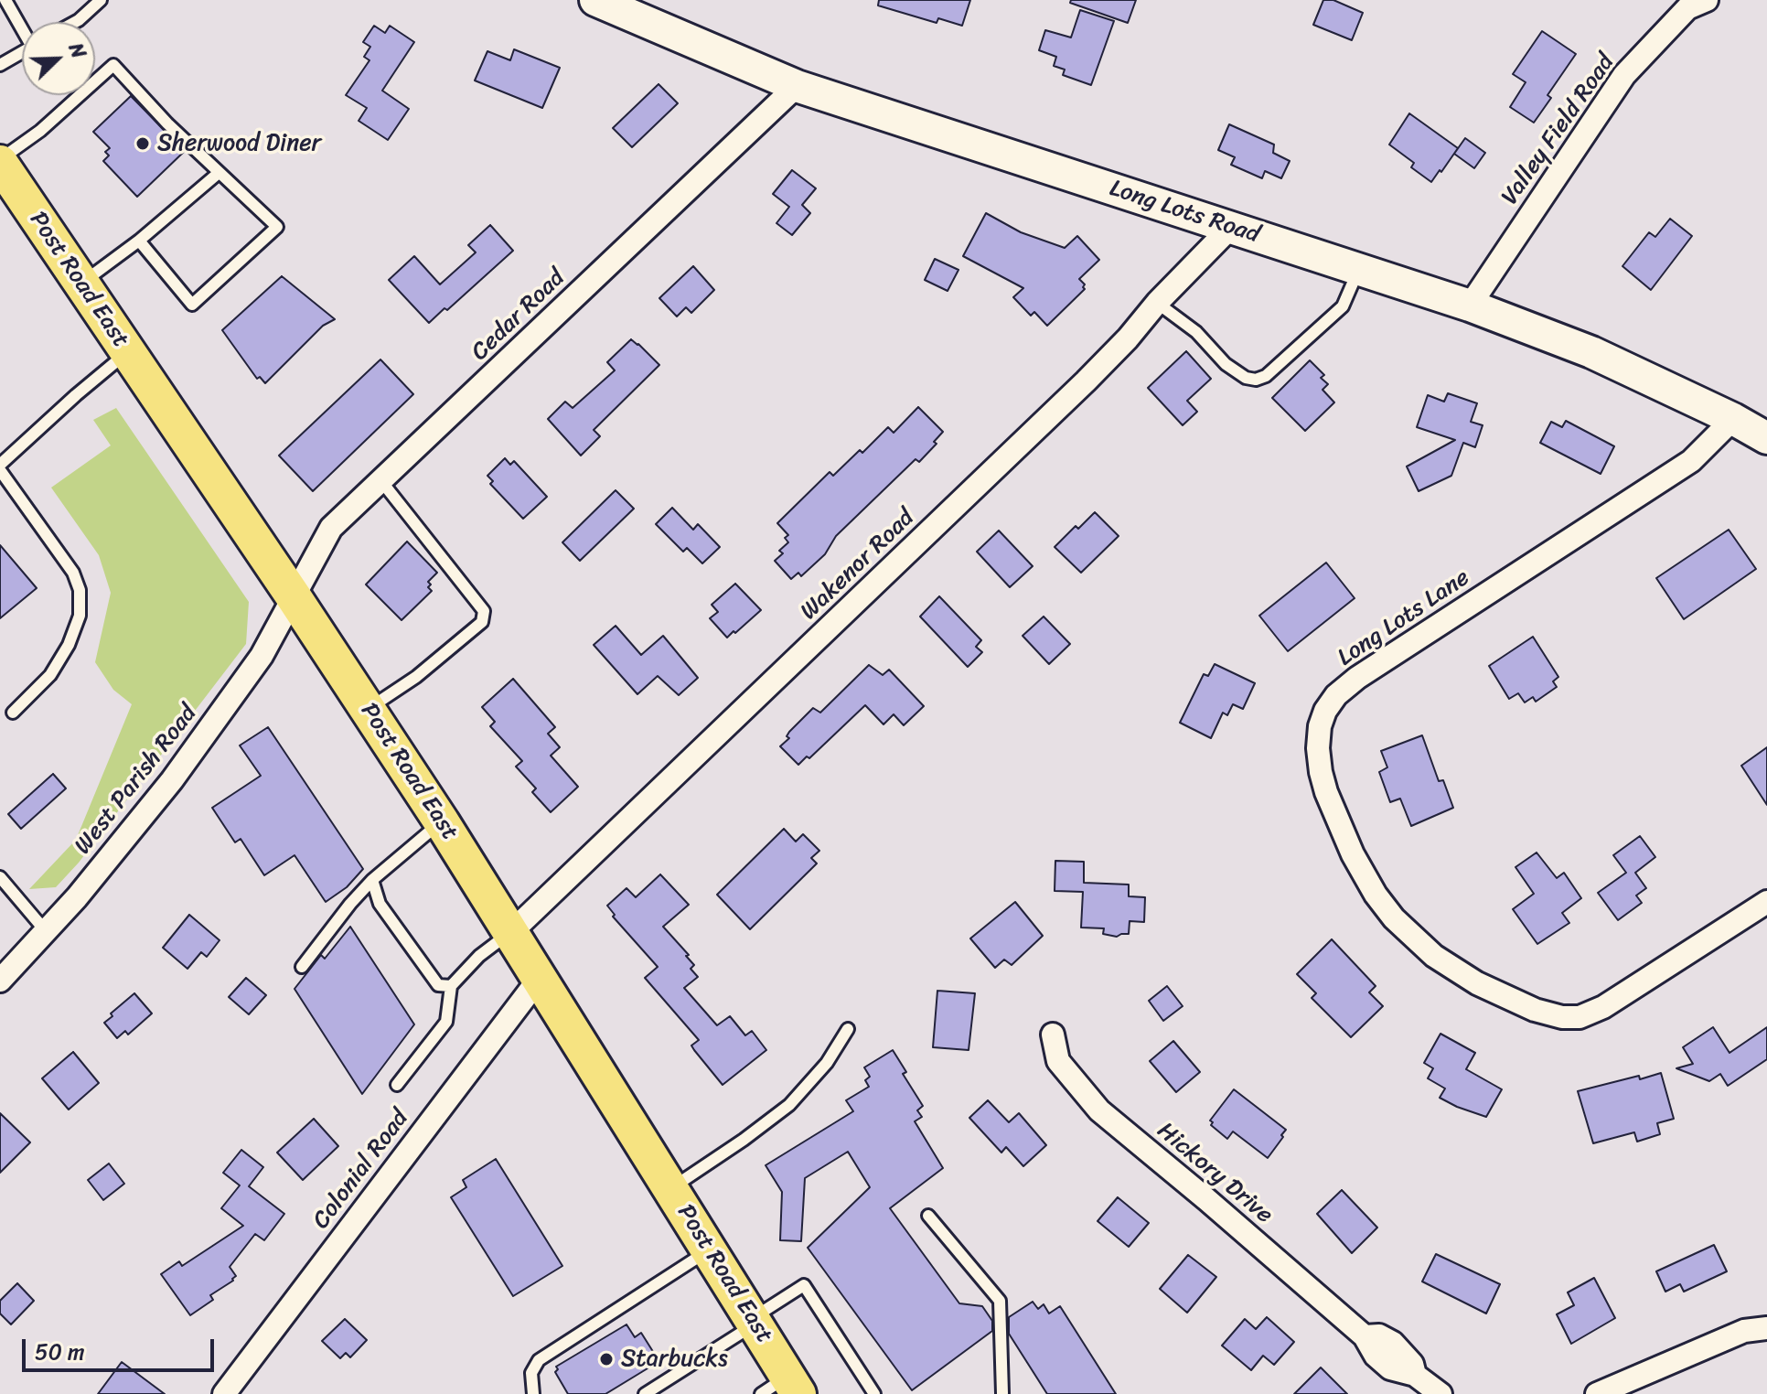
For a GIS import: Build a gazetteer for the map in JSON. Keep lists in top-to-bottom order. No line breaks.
{"streets":{"main road":["Long Lots Road","Post Road East"],"street":["Valley Field Road","Cedar Road","Wakenor Road","Long Lots Lane","West Parish Road","Colonial Road","Hickory Drive"]},"crossings":[["Valley Field Road","Long Lots Road"],["Long Lots Road","Cedar Road"],["Long Lots Road","Wakenor Road"],["Long Lots Road","Long Lots Lane"],["Post Road East","Cedar Road"],["Post Road East","Wakenor Road"],["Post Road East","West Parish Road"],["Post Road East","Colonial Road"],["Cedar Road","West Parish Road"]],"places":["Sherwood Diner","Starbucks"],"scale_bar":"50 m","north":"top right"}
